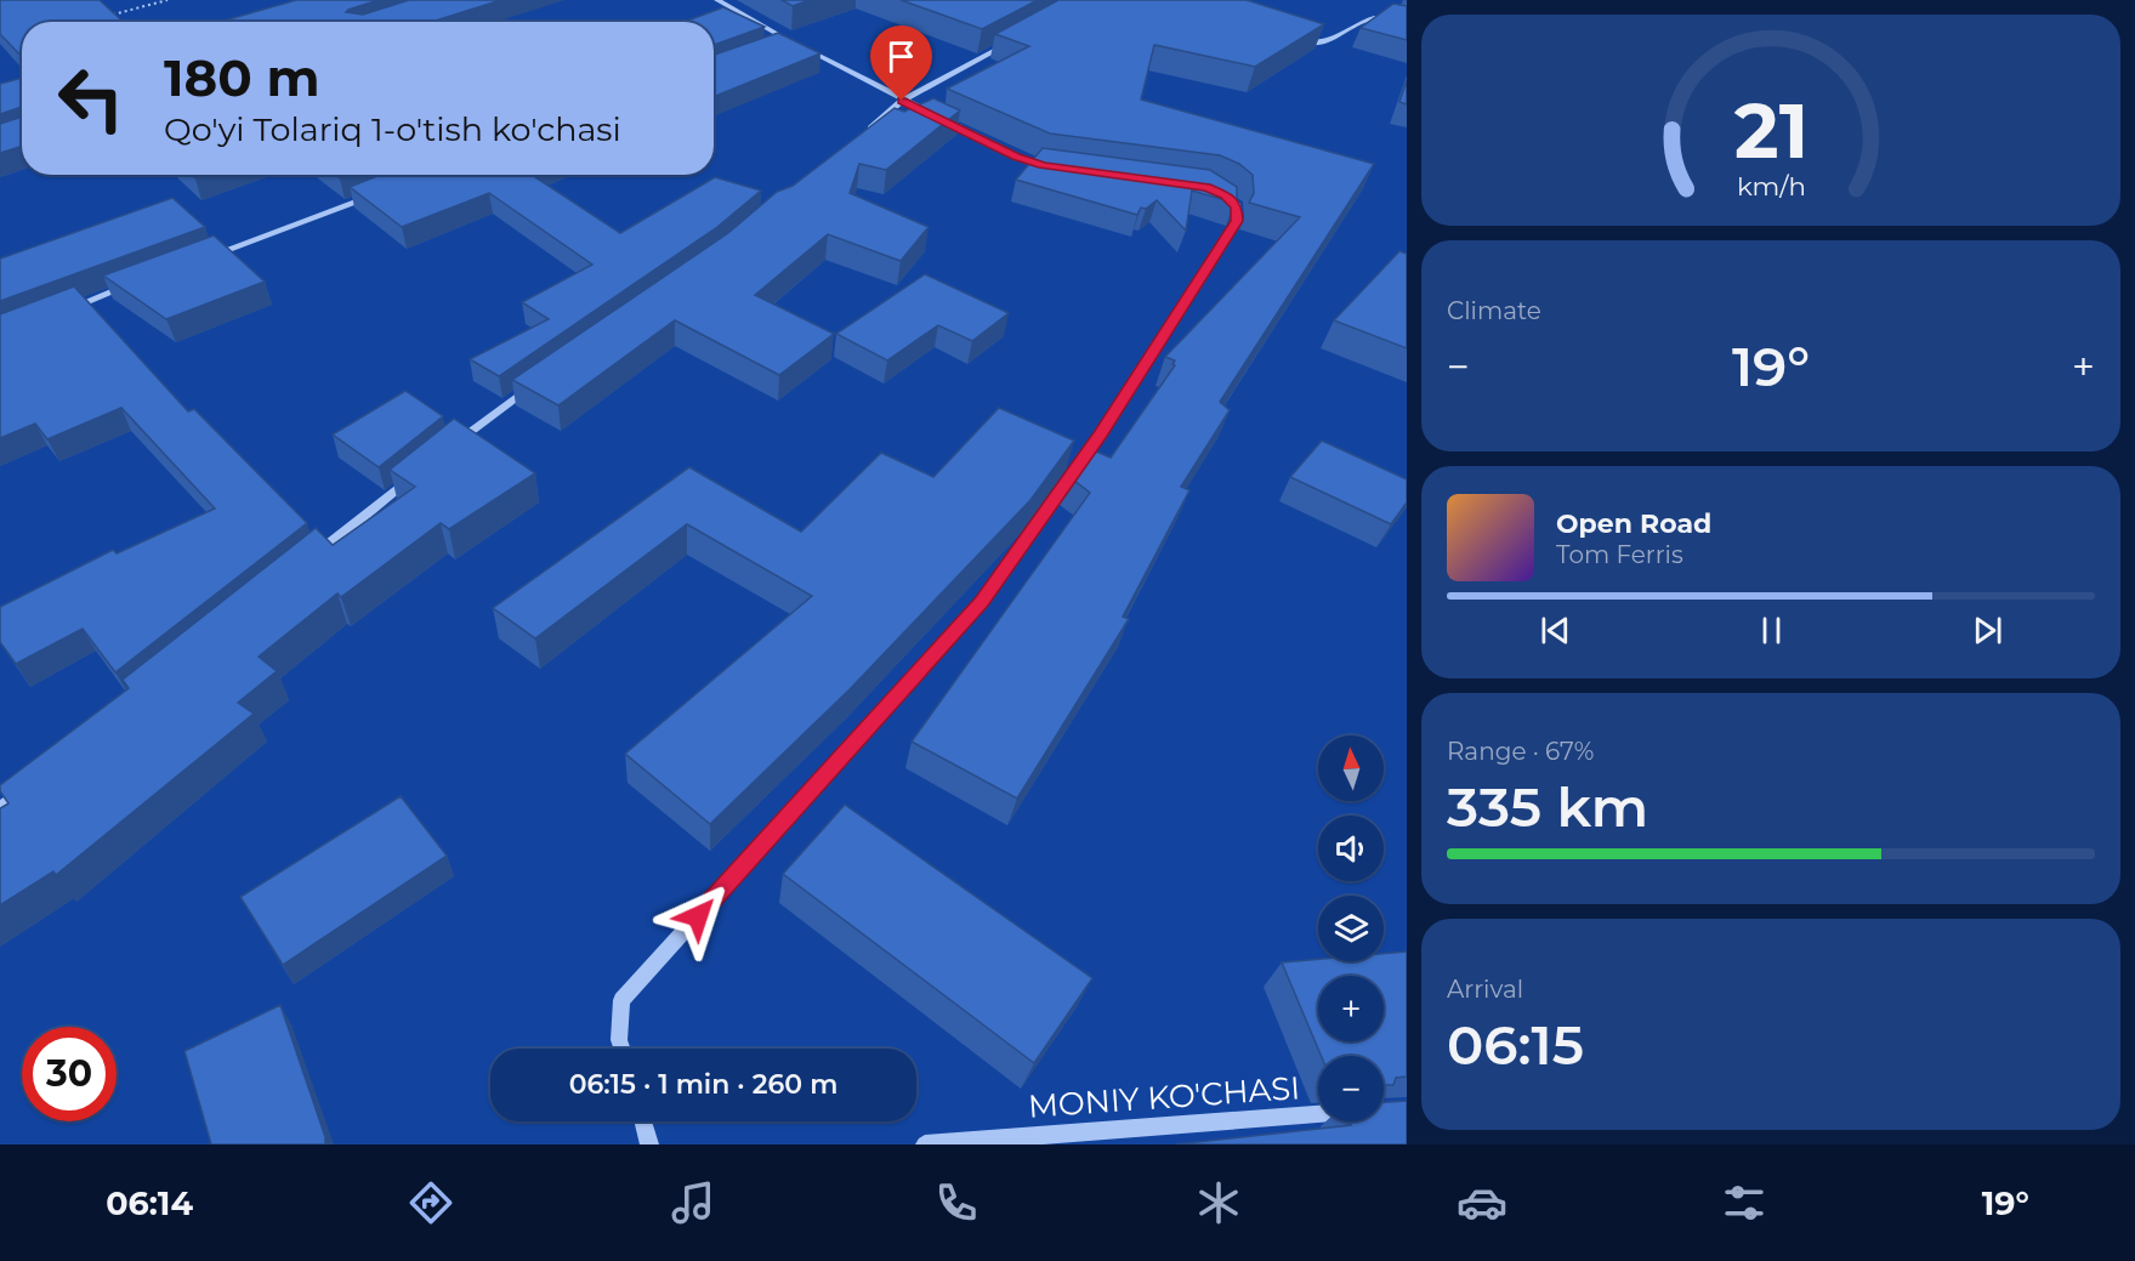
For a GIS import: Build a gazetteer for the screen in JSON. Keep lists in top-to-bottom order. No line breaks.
{"streets":{"street":["MONIY KO'CHASI"]},"north":"top","page":{"turn":["180 m","Qo'yi Tolariq 1-o'tish ko'chasi"],"tile":["Climate",["Range · 67%","335 km"],["Arrival","06:15"]],"heat":["−","19°","+"],"song":["Open Road","Tom Ferris"],"map_buttons":["+","−"],"limit":"30","trip":"06:15 · 1 min · 260 m","tabs":["06:14","19°"],"gauge":["21","km/h"]}}
